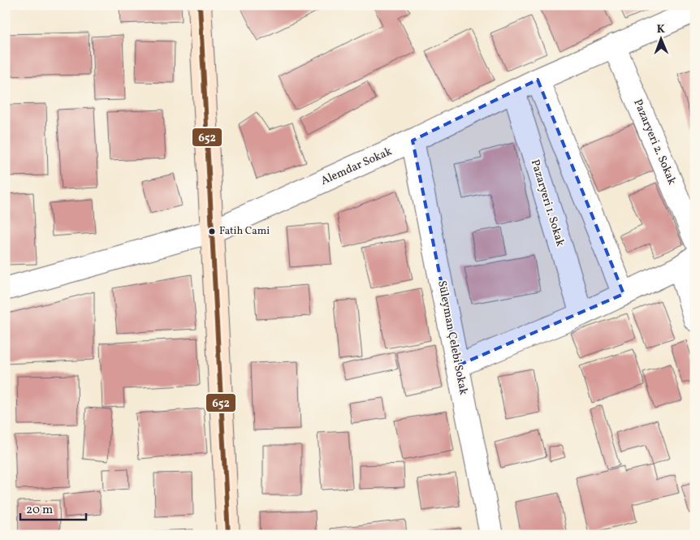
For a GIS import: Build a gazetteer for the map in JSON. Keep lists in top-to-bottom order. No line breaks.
{"streets":{"street":["Pazaryeri 2. Sokak","Alemdar Sokak","Pazaryeri 1. Sokak","Süleyman Çelebi Sokak"]},"crossings":[["Pazaryeri 2. Sokak","Alemdar Sokak"],["Alemdar Sokak","Pazaryeri 1. Sokak"],["Alemdar Sokak","Süleyman Çelebi Sokak"]],"places":["Fatih Cami"],"lines":["transit line 652"],"scale_bar":"20 m","north":"top"}
